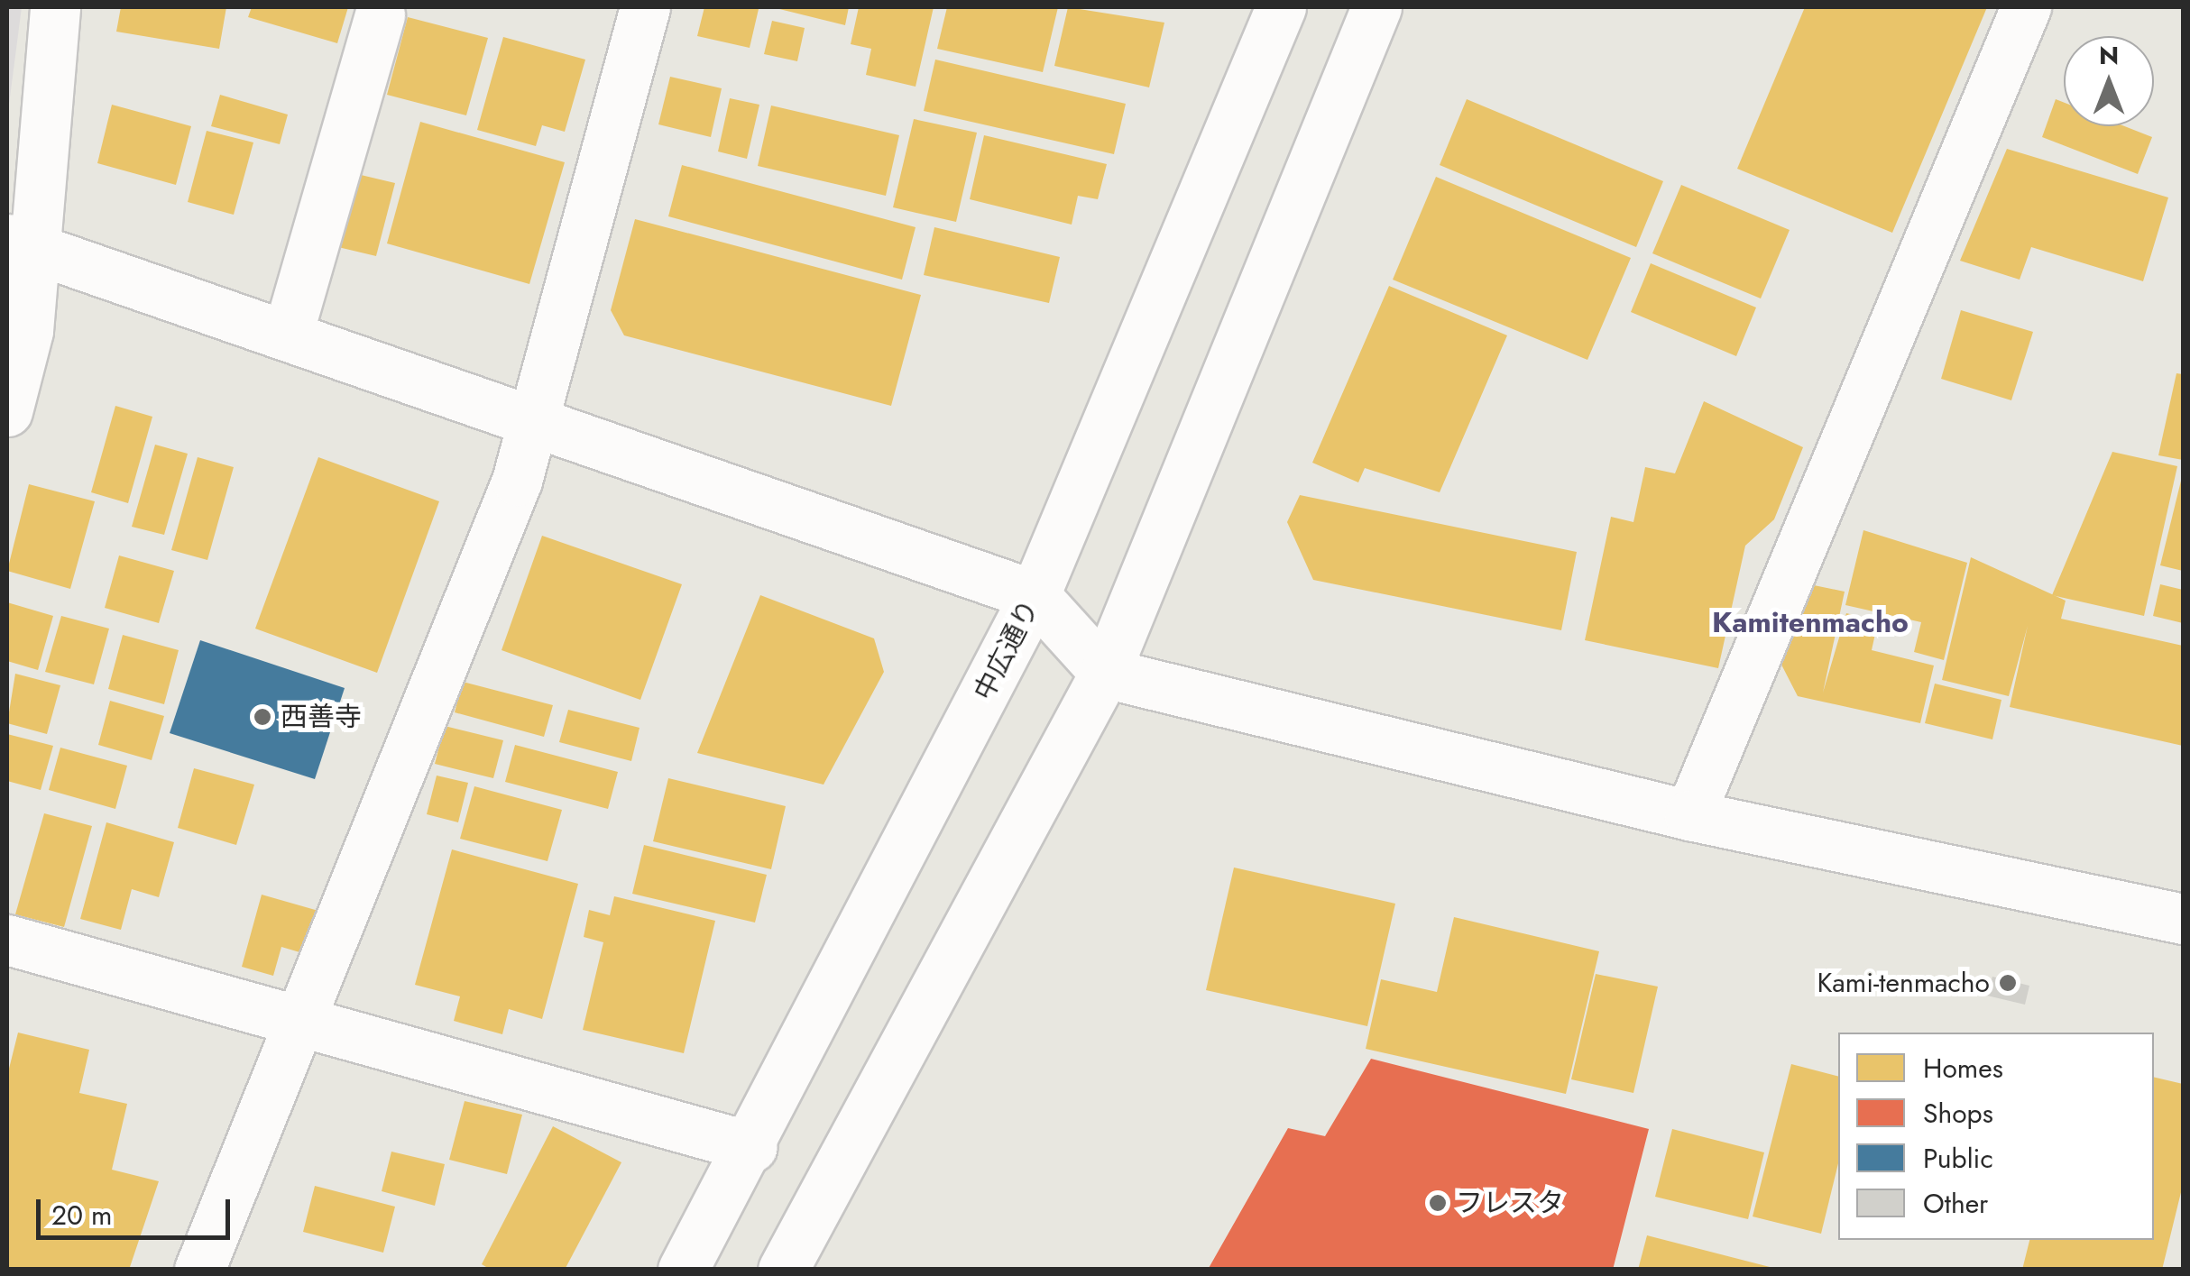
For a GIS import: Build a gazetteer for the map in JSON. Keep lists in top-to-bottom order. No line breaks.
{"streets":{"street":["中広通り"]},"districts":["Kamitenmacho"],"places":["西善寺","Kami-tenmacho","フレスタ"],"legend":["Homes","Shops","Public","Other"],"scale_bar":"20 m","north":"top"}
